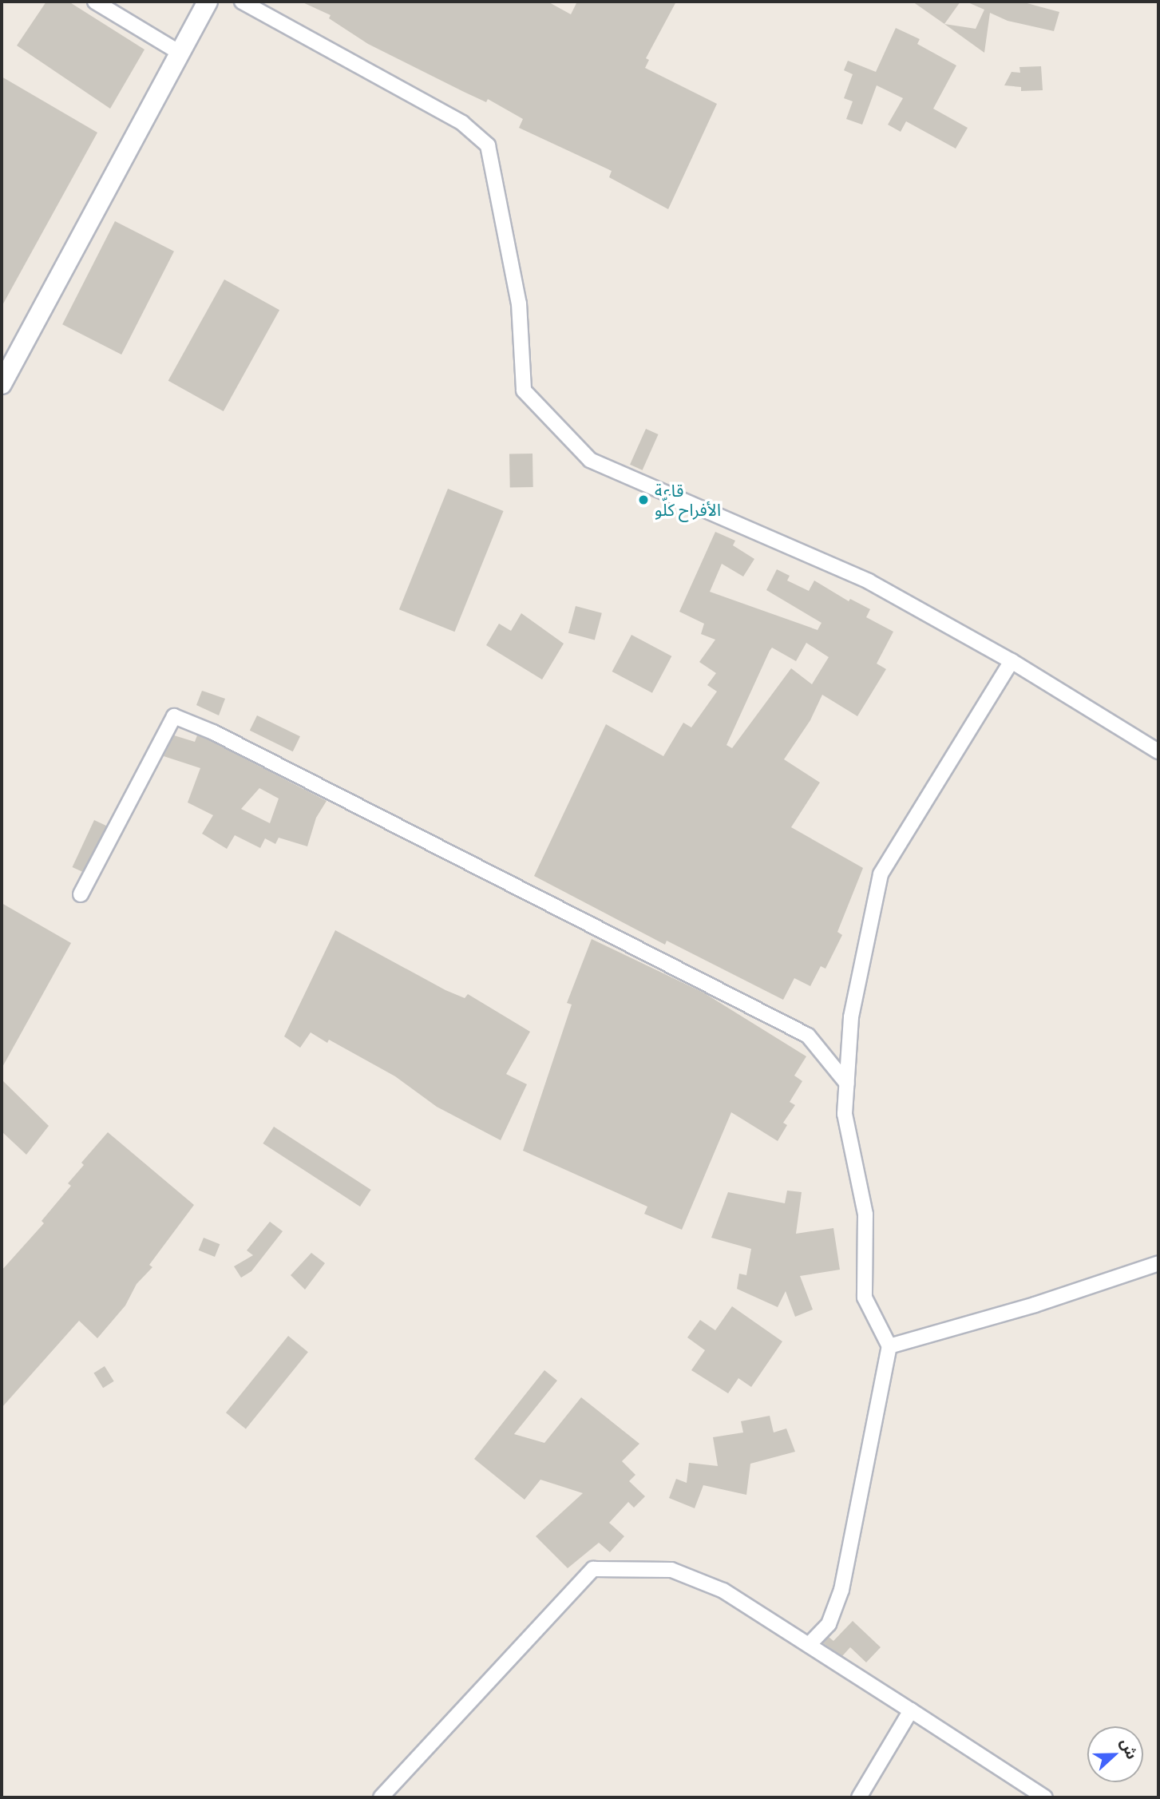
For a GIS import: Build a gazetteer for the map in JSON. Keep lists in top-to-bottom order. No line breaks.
{"places":["قاعة الأفراح كلّو"],"north":"right"}
